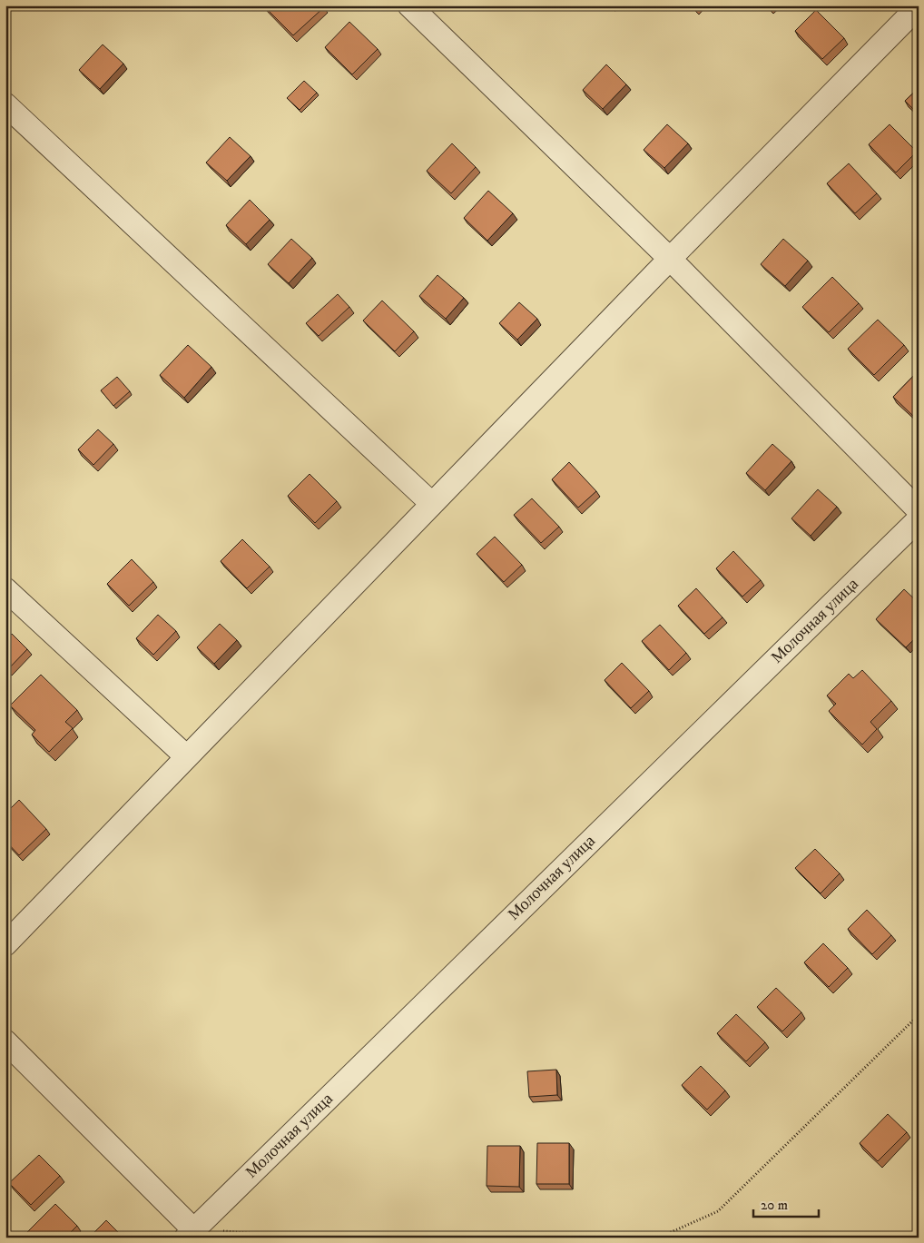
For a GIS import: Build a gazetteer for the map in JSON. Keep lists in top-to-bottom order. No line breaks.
{"streets":{"street":["Молочная улица"]},"scale_bar":"20 m"}
